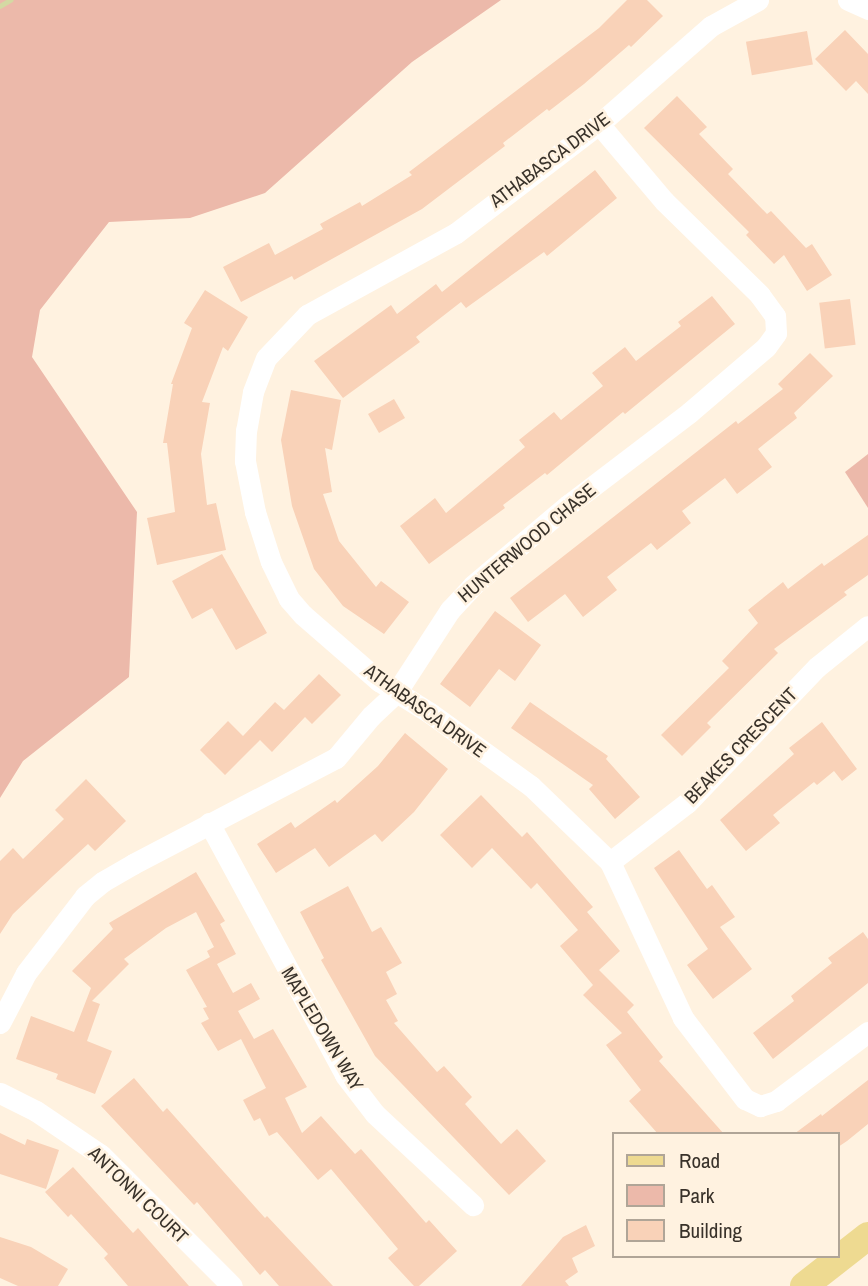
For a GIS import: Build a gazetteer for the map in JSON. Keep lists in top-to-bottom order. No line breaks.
{"streets":{"street":["ATHABASCA DRIVE","HUNTERWOOD CHASE","BEAKES CRESCENT","MAPLEDOWN WAY","ANTONNI COURT"]},"crossings":[["ATHABASCA DRIVE","HUNTERWOOD CHASE"],["ATHABASCA DRIVE","BEAKES CRESCENT"],["HUNTERWOOD CHASE","MAPLEDOWN WAY"]],"legend":["Road","Park","Building"]}
